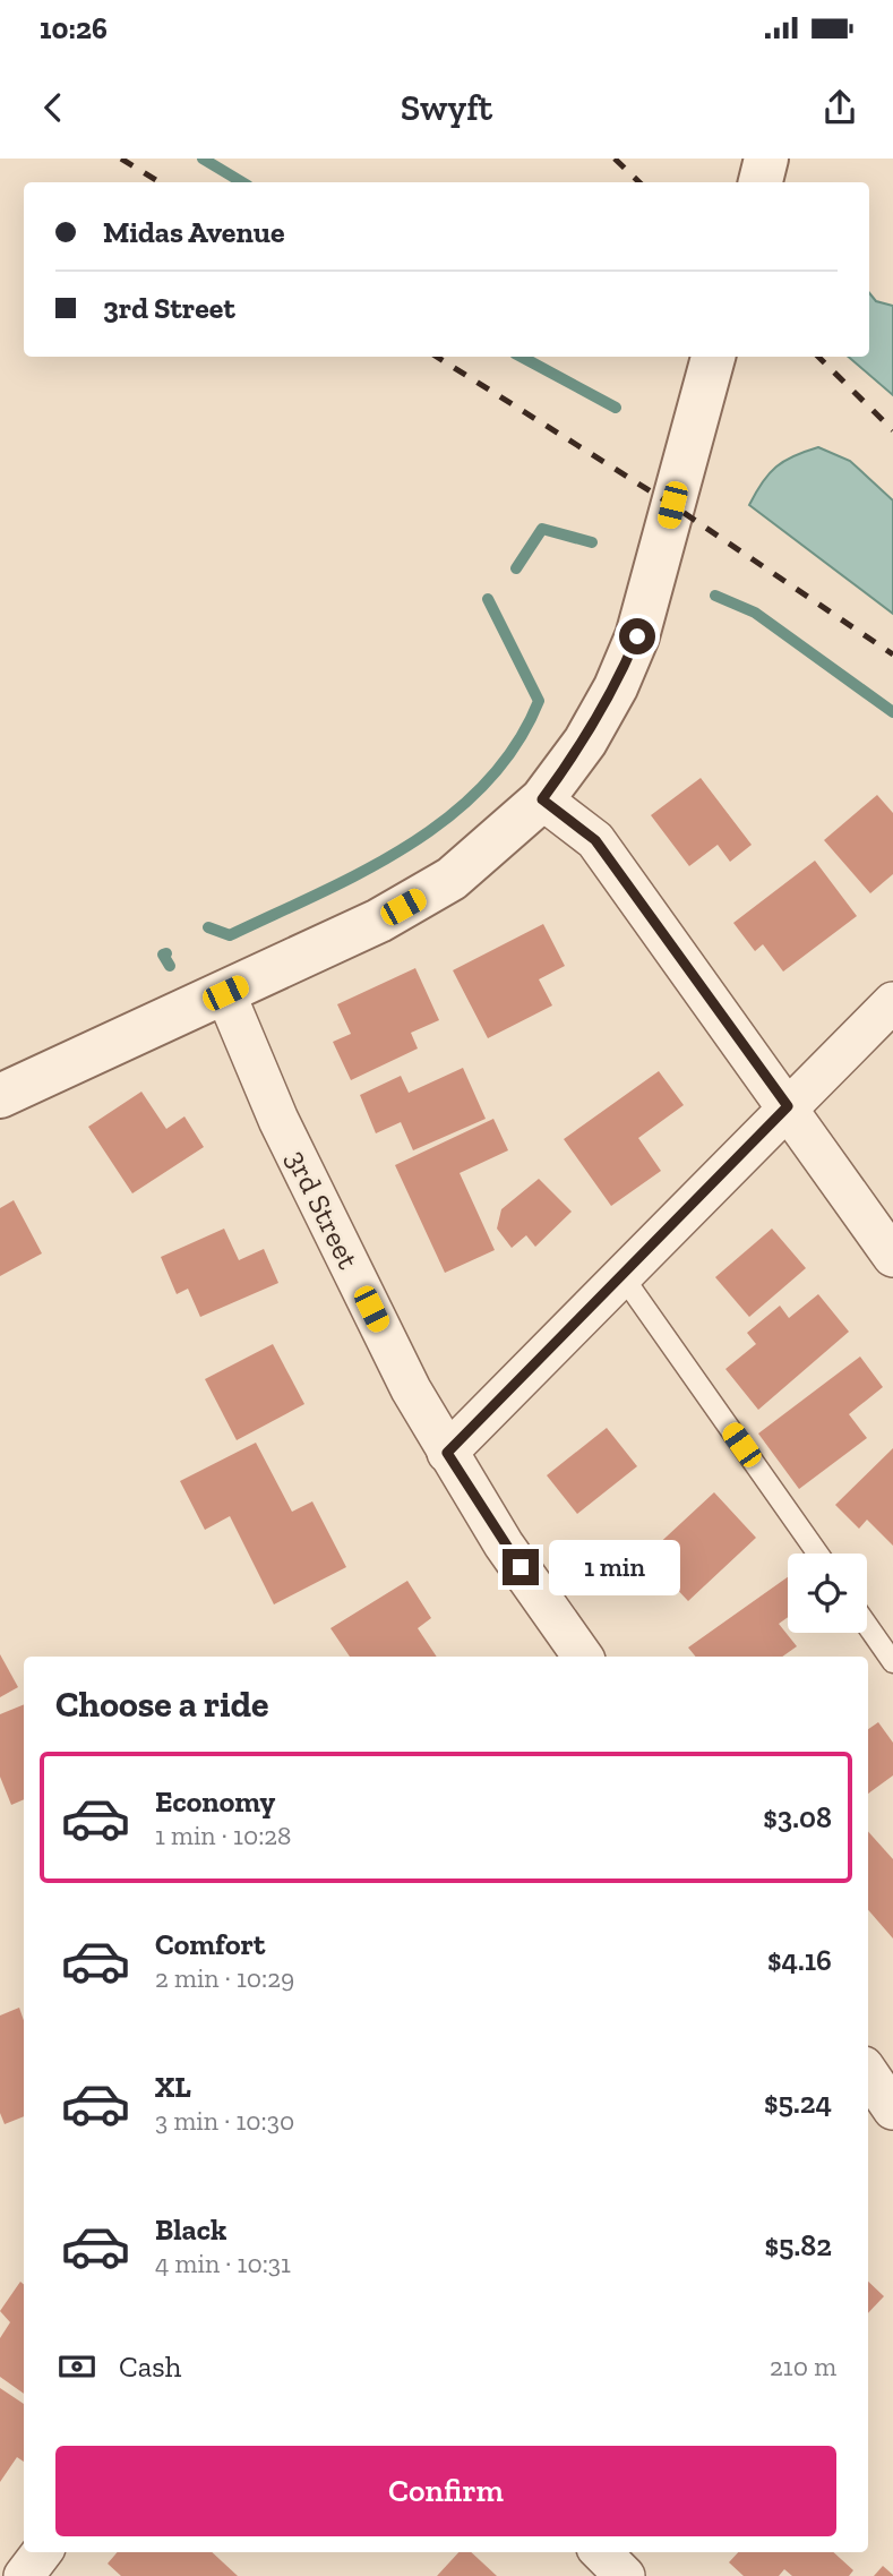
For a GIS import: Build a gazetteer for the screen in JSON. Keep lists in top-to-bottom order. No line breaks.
{"streets":{"street":["3rd Street"]},"page":{"status":"10:26","header":"Swyft","banner":["Midas Avenue","3rd Street"],"bubble":"1 min","heading":"Choose a ride","list":[{"name":"Economy","note":"1 min · 10:28","value":"$3.08"},{"name":"Comfort","note":"2 min · 10:29","value":"$4.16"},{"name":"XL","note":"3 min · 10:30","value":"$5.24"},{"name":"Black","note":"4 min · 10:31","value":"$5.82"}],"pay":["Cash","210 m"],"buttons":"Confirm"}}
